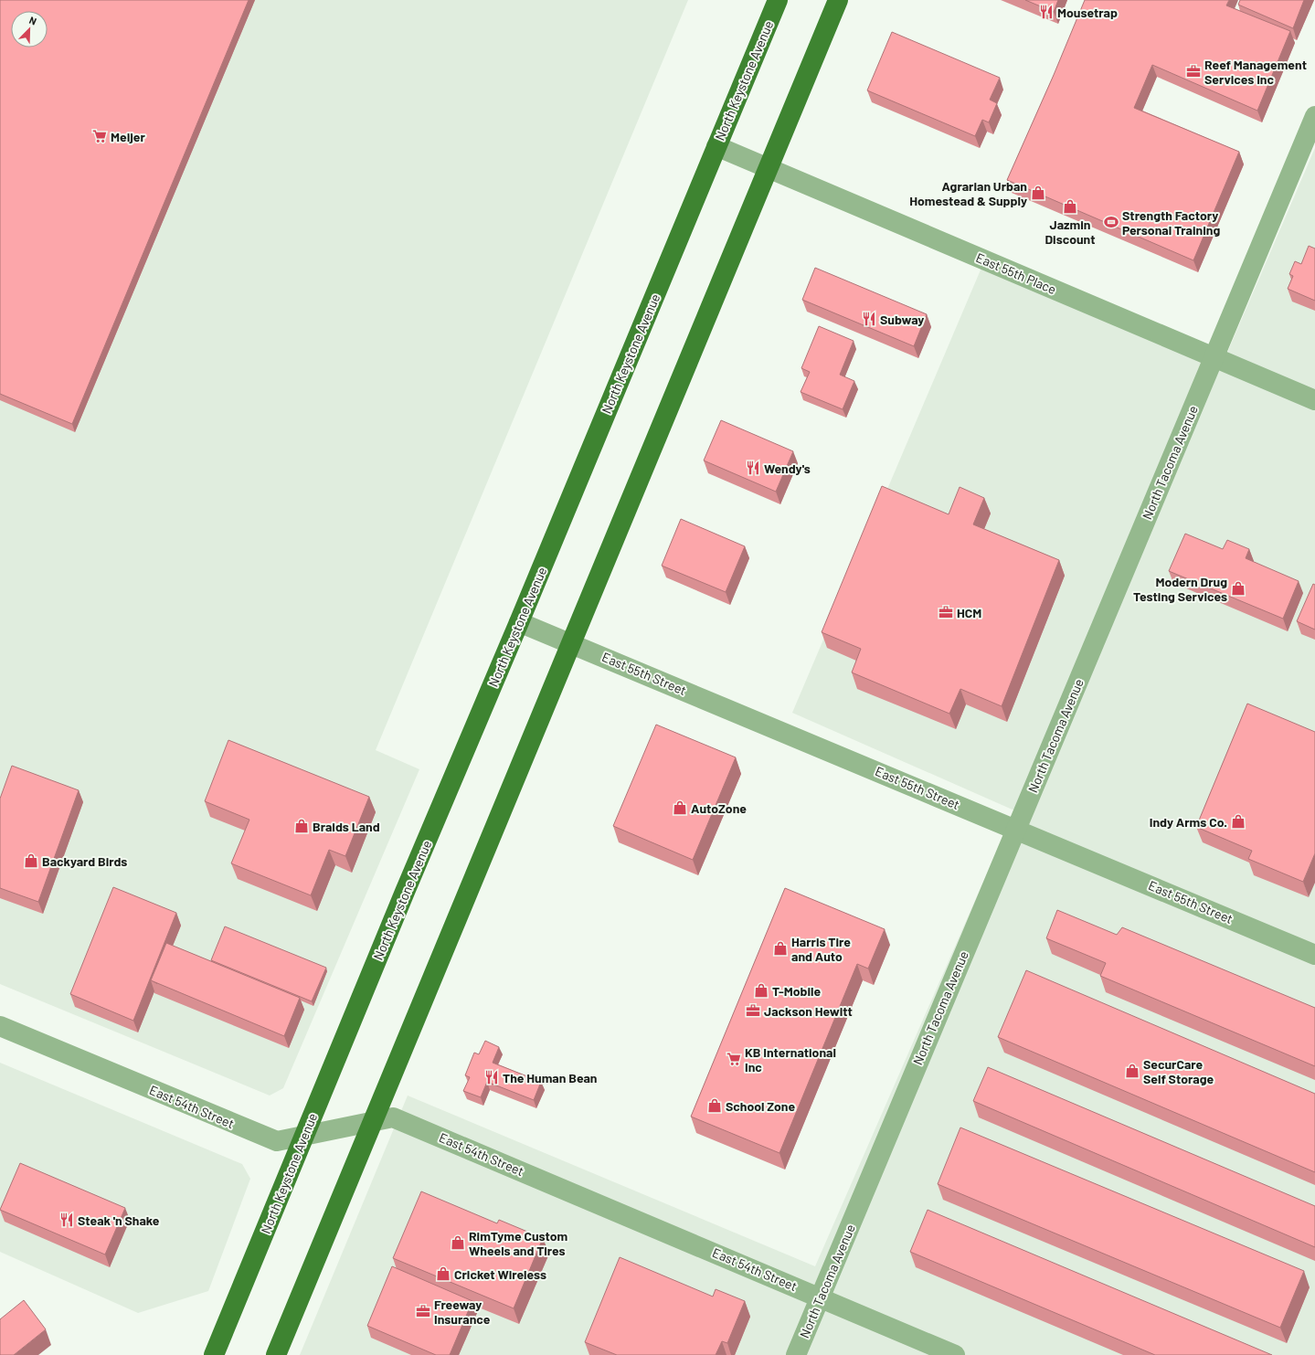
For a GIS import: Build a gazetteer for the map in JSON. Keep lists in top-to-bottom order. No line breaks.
{"streets":{"main road":["North Keystone Avenue"],"street":["East 55th Place","North Tacoma Avenue","East 55th Street","East 54th Street"]},"crossings":[["North Keystone Avenue","East 55th Place"],["North Keystone Avenue","East 55th Street"],["North Keystone Avenue","East 54th Street"],["East 55th Place","North Tacoma Avenue"],["North Tacoma Avenue","East 55th Street"],["North Tacoma Avenue","East 54th Street"]],"places":{"restaurant":["Mousetrap","Subway","Wendy's","The Human Bean","Steak 'n Shake"],"office":["Reef Management Services Inc","HCM","Jackson Hewitt","Freeway Insurance"],"supermarket":["Meijer","KB International Inc"],"shop":["Agrarian Urban Homestead & Supply","Jazmin Discount","Modern Drug Testing Services","AutoZone","Indy Arms Co.","Braids Land","Backyard Birds","Harris Tire and Auto","T-Mobile","SecurCare Self Storage","School Zone","RimTyme Custom Wheels and Tires","Cricket Wireless"],"sports":["Strength Factory Personal Training"]},"north":"top right"}
